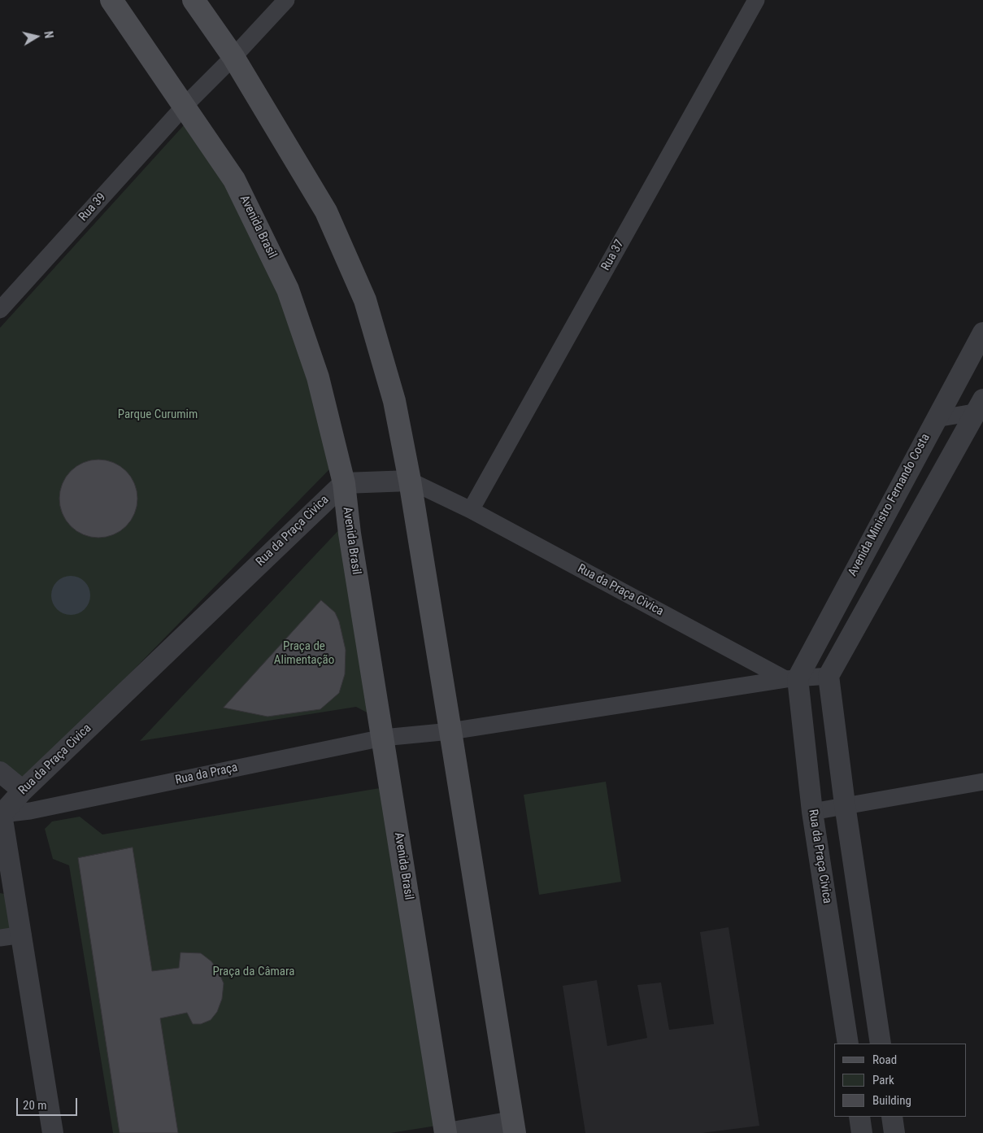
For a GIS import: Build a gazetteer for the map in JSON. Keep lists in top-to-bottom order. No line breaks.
{"streets":{"main road":["Avenida Brasil"],"street":["Rua 39","Rua 37","Avenida Ministro Fernando Costa","Rua da Praça Civica","Rua da Praça"]},"crossings":[["Rua 39","Avenida Brasil"],["Avenida Brasil","Rua da Praça Civica"],["Avenida Brasil","Rua da Praça"],["Rua 37","Rua da Praça Civica"],["Avenida Ministro Fernando Costa","Rua da Praça Civica"],["Rua da Praça Civica","Rua da Praça"]],"parks":["Parque Curumim","Praça de Alimentação","Praça da Câmara"],"legend":["Road","Park","Building"],"scale_bar":"20 m","north":"right"}
